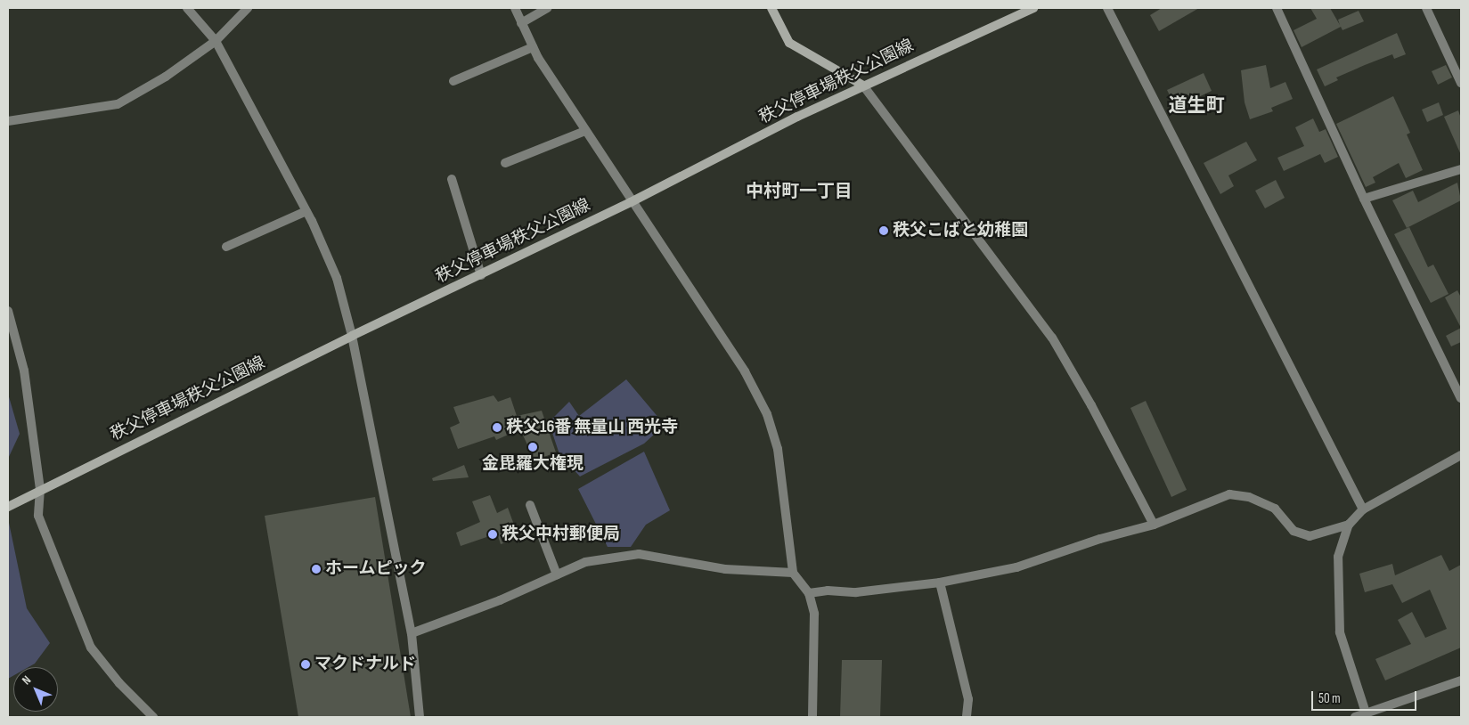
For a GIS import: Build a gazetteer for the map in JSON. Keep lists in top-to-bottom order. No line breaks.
{"streets":{"main road":["秩父停車場秩父公園線"]},"districts":["道生町","中村町一丁目"],"places":["秩父こばと幼稚園","秩父16番 無量山 西光寺","金毘羅大権現","秩父中村郵便局","ホームピック","マクドナルド"],"scale_bar":"50 m","north":"top left"}
